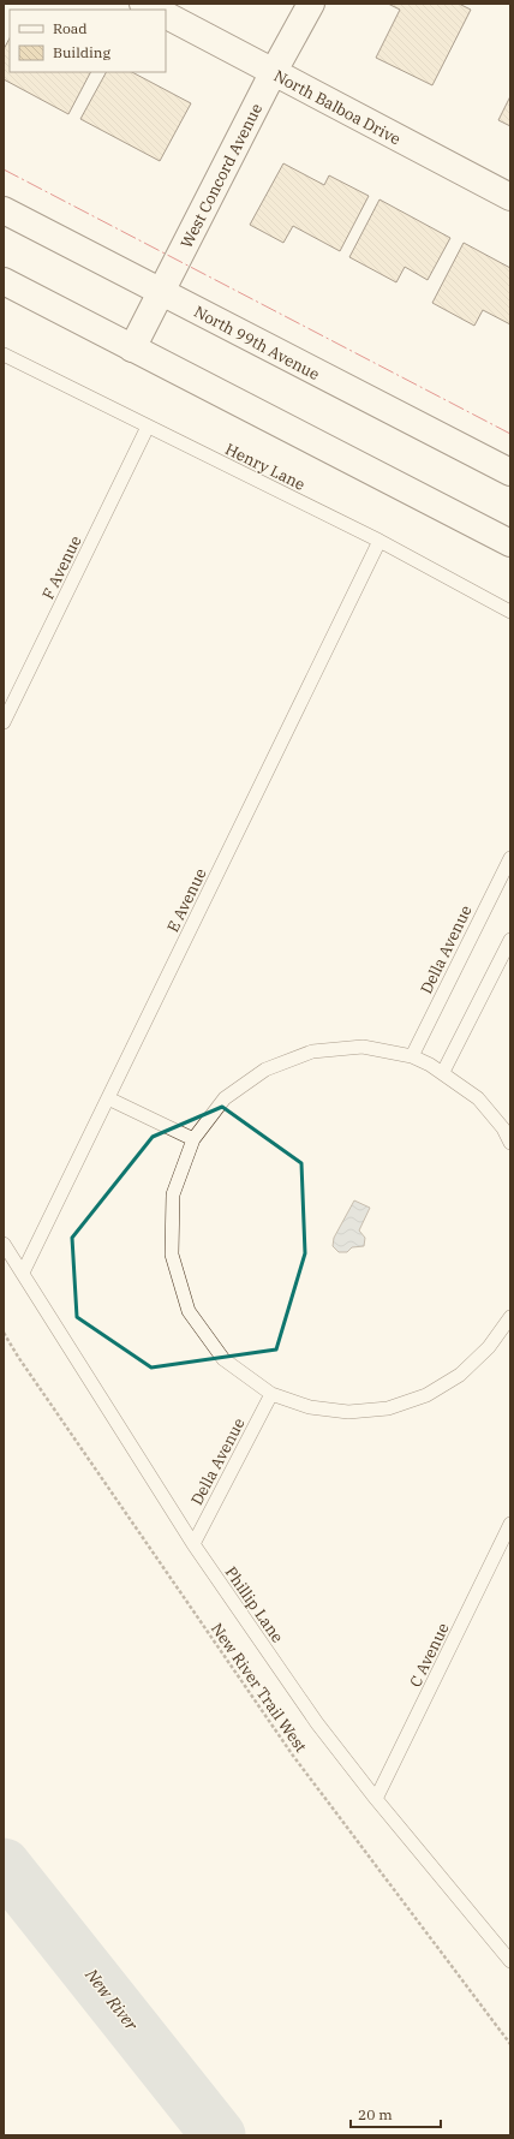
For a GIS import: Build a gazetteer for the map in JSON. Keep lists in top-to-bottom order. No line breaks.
{"streets":{"main road":["North Balboa Drive","West Concord Avenue","North 99th Avenue"],"lane":["Henry Lane","F Avenue","E Avenue","Della Avenue","Phillip Lane","C Avenue"],"path":["New River Trail West"]},"crossings":[["North Balboa Drive","West Concord Avenue"],["West Concord Avenue","North 99th Avenue"],["Henry Lane","F Avenue"],["Henry Lane","E Avenue"],["E Avenue","Phillip Lane"],["Della Avenue","Phillip Lane"],["Phillip Lane","C Avenue"]],"water":["New River"],"legend":["Road","Building"],"scale_bar":"20 m"}
